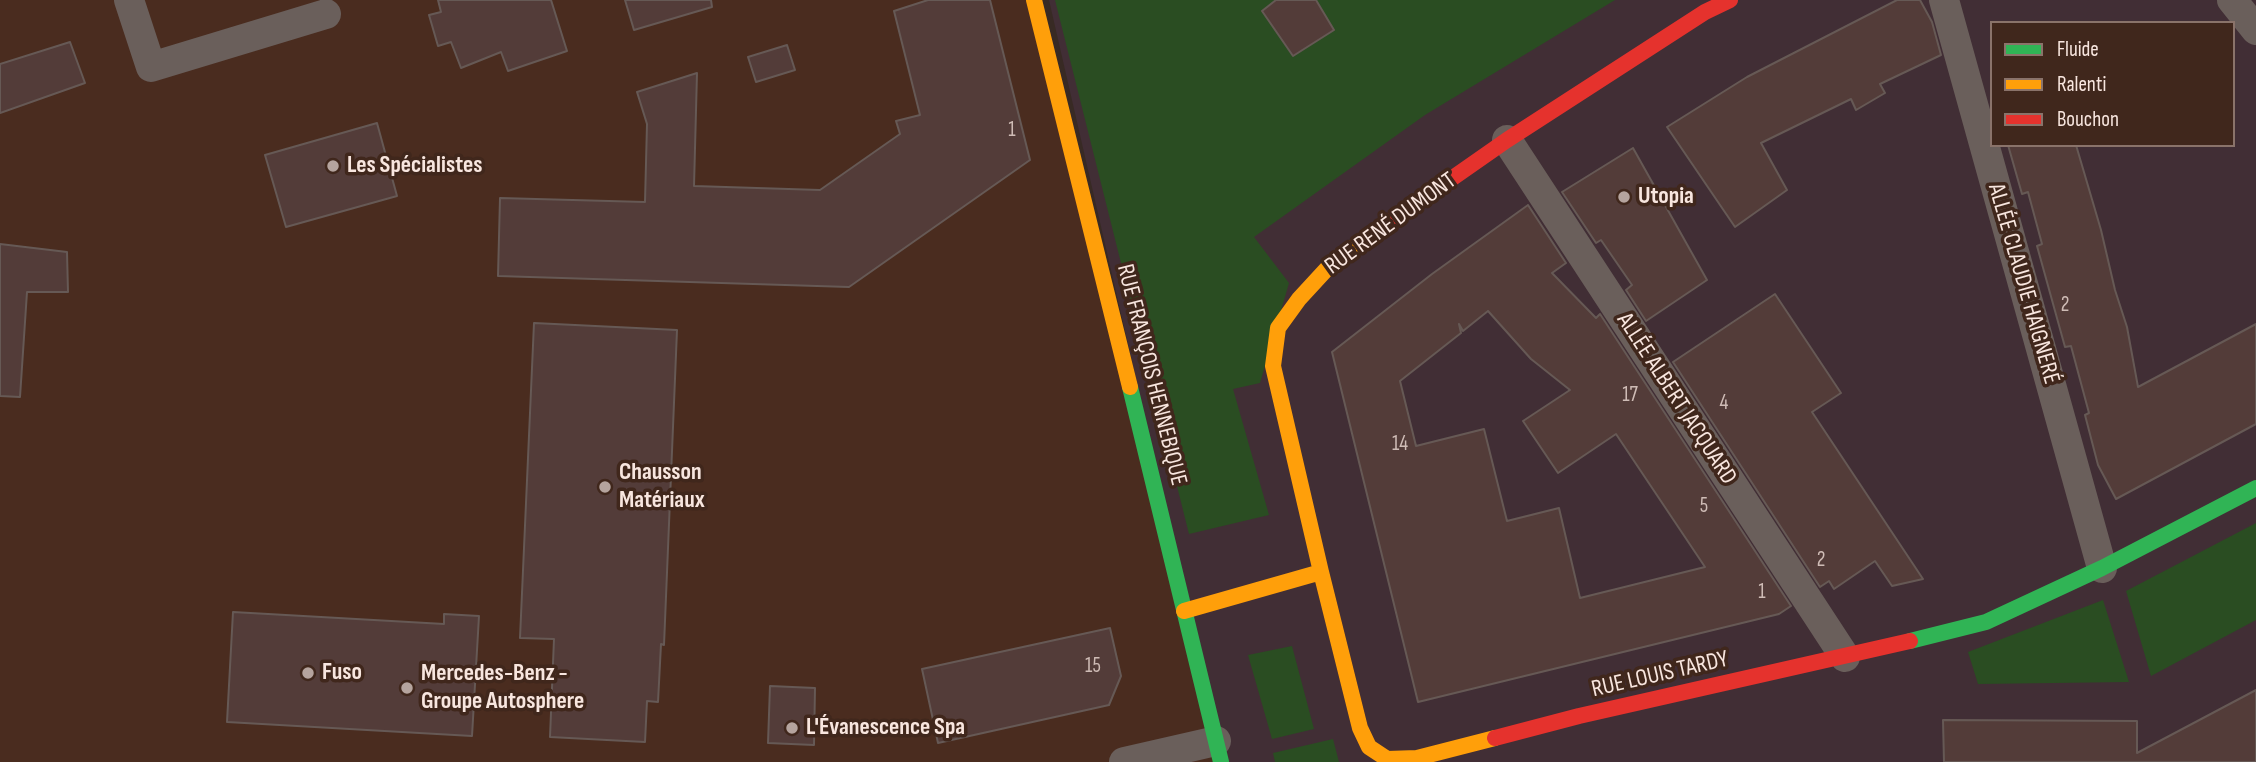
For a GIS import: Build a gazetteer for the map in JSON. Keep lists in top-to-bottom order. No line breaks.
{"streets":{"street":["RUE RENÉ DUMONT","ALLÉE CLAUDIE HAIGNERÉ","RUE FRANÇOIS HENNEBIQUE","ALLÉE ALBERT JACQUARD","RUE LOUIS TARDY"]},"crossings":[["RUE RENÉ DUMONT","ALLÉE ALBERT JACQUARD"],["RUE RENÉ DUMONT","RUE LOUIS TARDY"],["ALLÉE CLAUDIE HAIGNERÉ","RUE LOUIS TARDY"],["ALLÉE ALBERT JACQUARD","RUE LOUIS TARDY"]],"places":["Les Spécialistes","Utopia","Chausson Matériaux","Fuso","Mercedes-Benz - Groupe Autosphere","L'Évanescence Spa"],"house_numbers":["1","2","17","4","14","5","2","1","15"],"legend":["Fluide","Ralenti","Bouchon"]}
